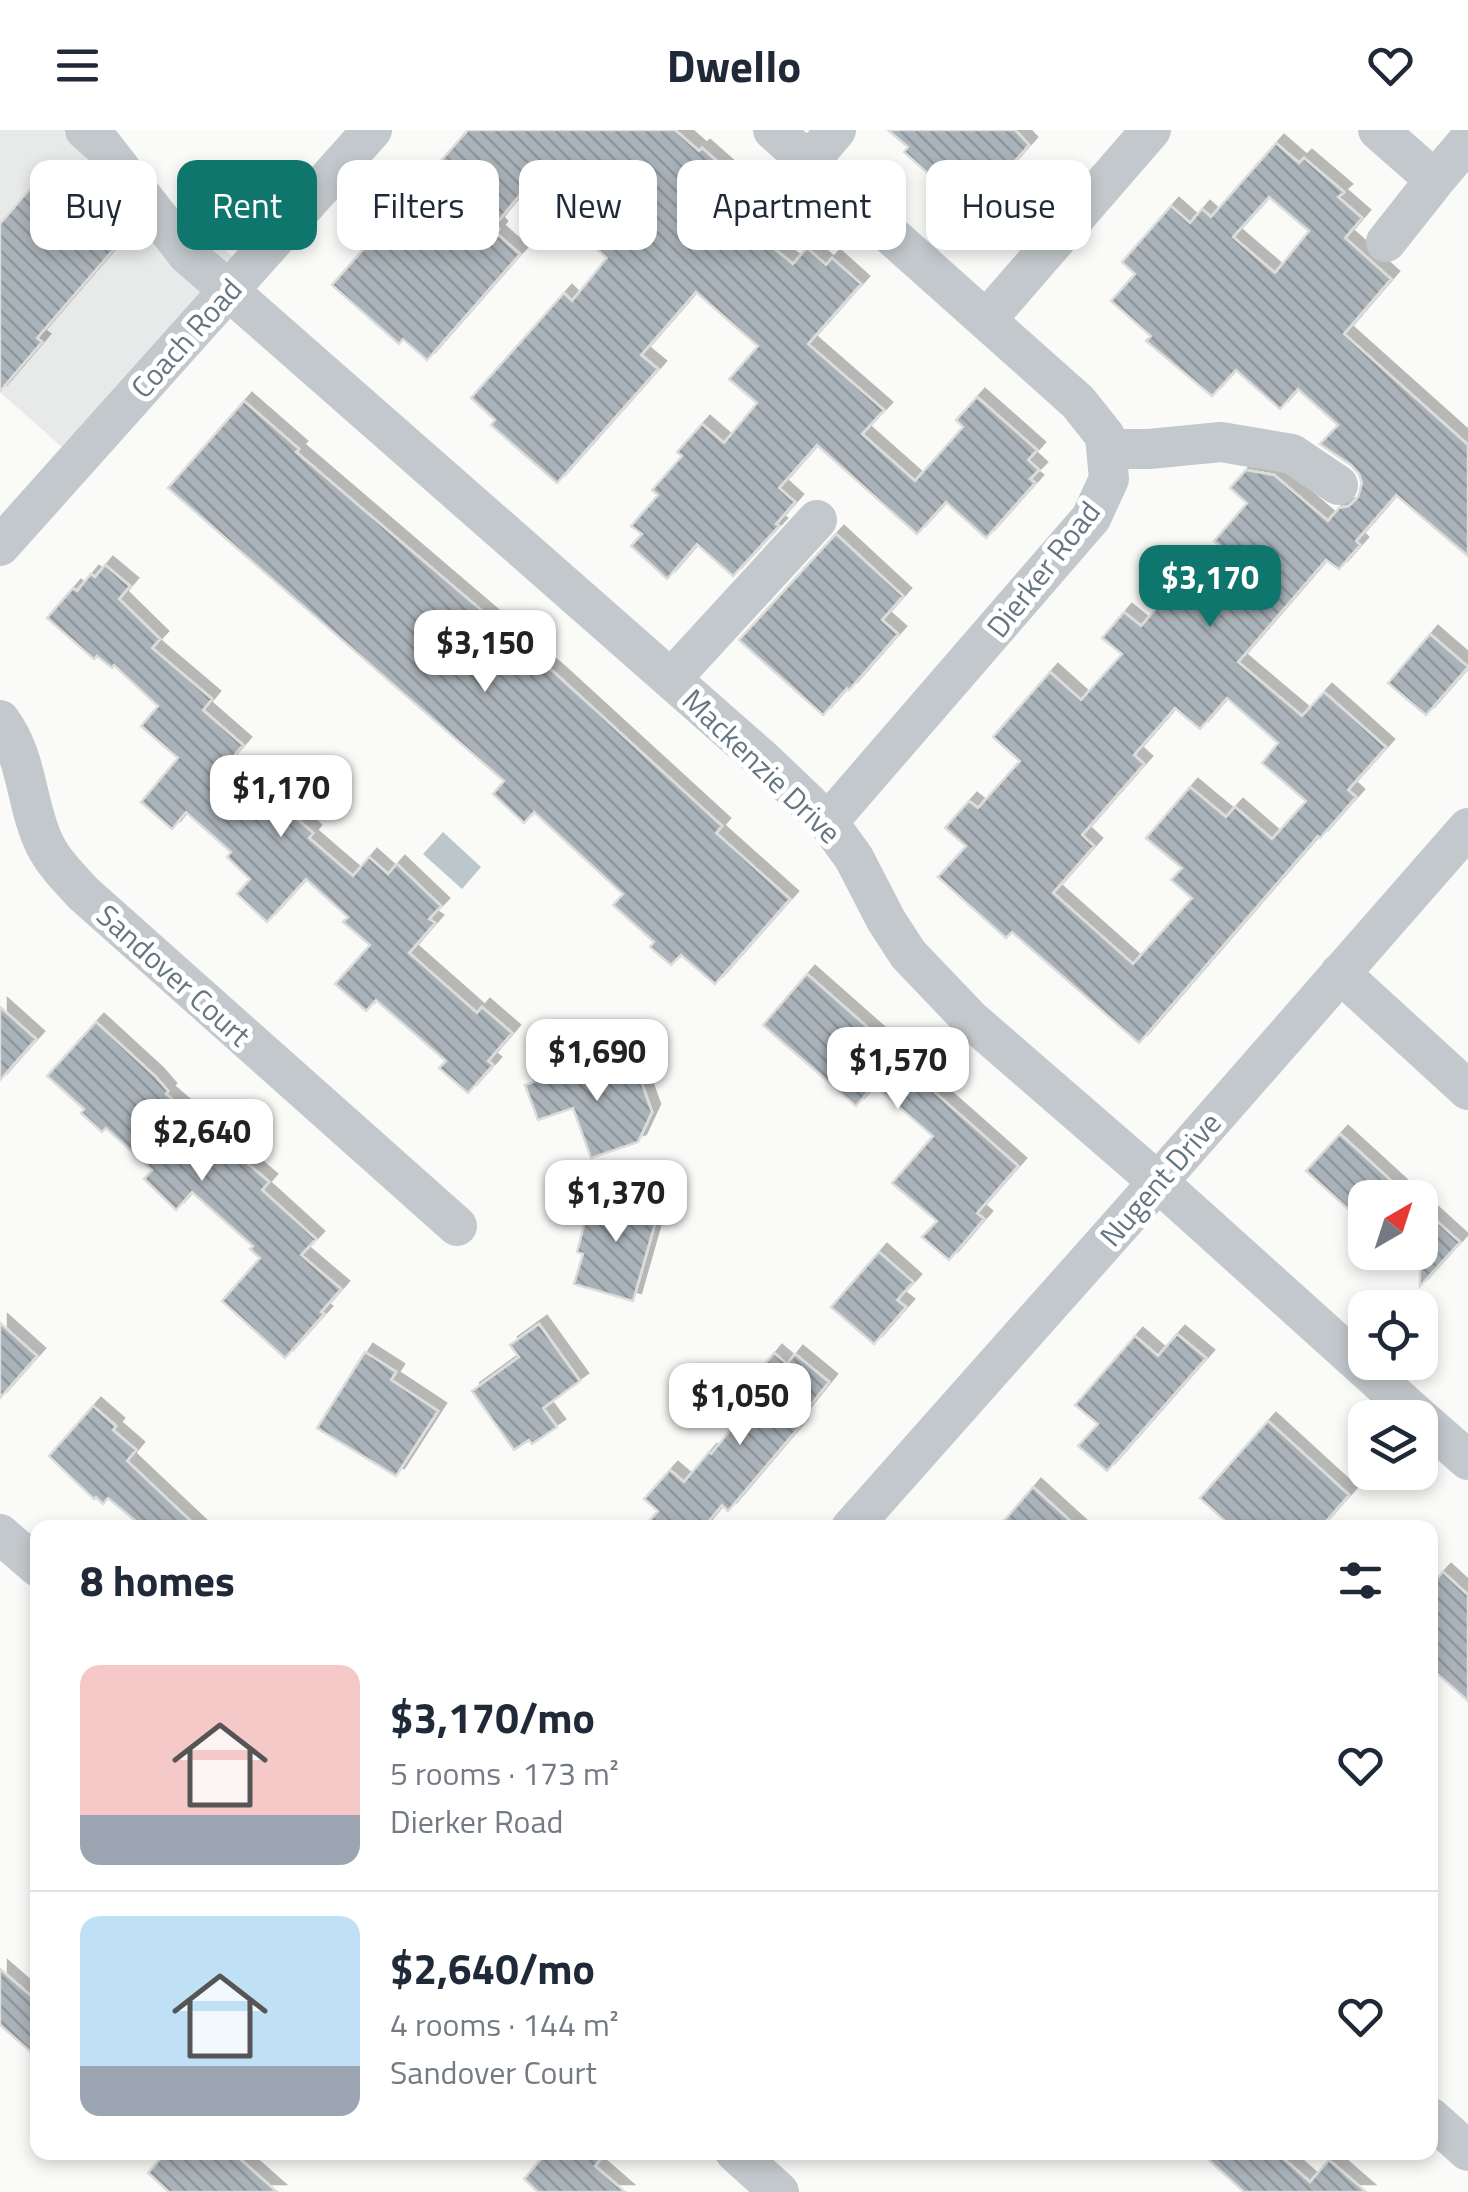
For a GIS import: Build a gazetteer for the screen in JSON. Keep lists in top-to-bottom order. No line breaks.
{"streets":{"street":["Coach Road","Dierker Road","Mackenzie Drive","Sandover Court","Nugent Drive"]},"crossings":[["Coach Road","Mackenzie Drive"],["Dierker Road","Mackenzie Drive"],["Mackenzie Drive","Nugent Drive"]],"north":"top right","page":{"header":"Dwello","chip":["Buy","Rent","Filters","New","Apartment","House"],"price":["$3,170","$3,150","$1,170","$1,690","$1,570","$2,640","$1,370","$1,050"],"heading":"8 homes","list":[{"name":"$3,170/mo","note":"5 rooms · 173 m² · Dierker Road"},{"name":"$2,640/mo","note":"4 rooms · 144 m² · Sandover Court"}]}}
